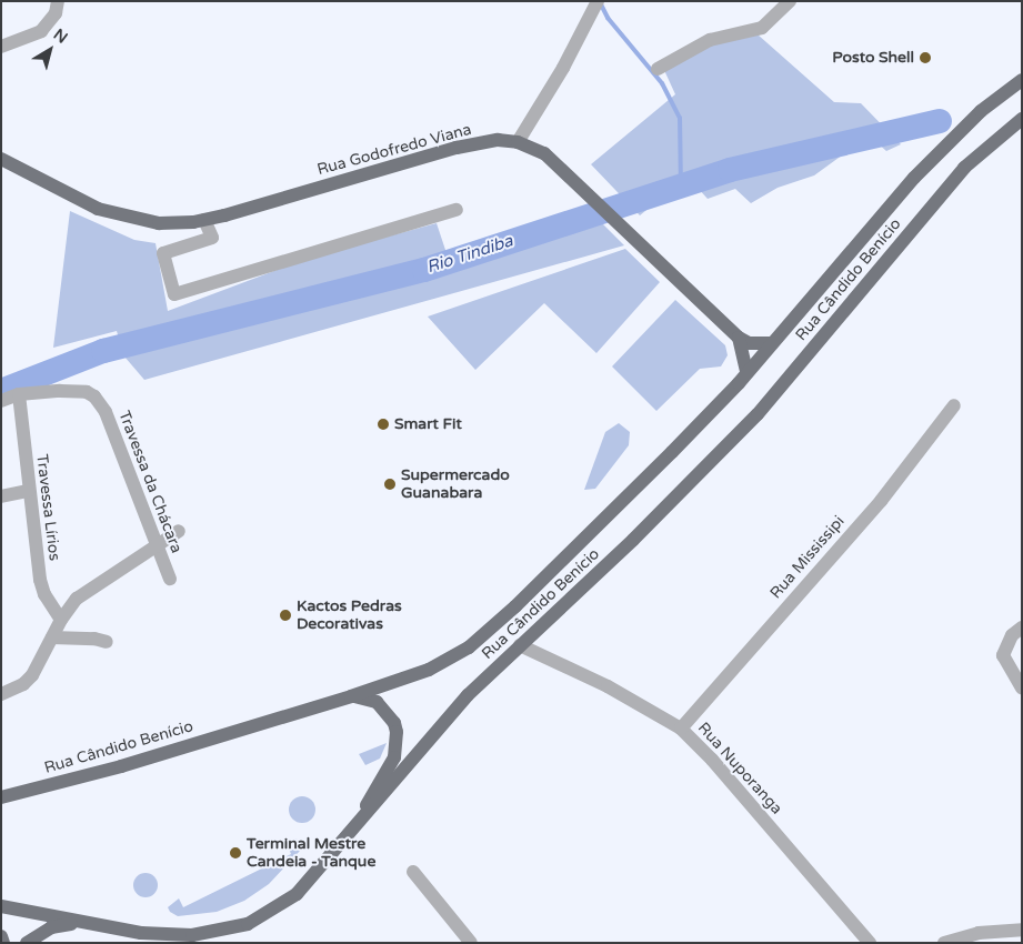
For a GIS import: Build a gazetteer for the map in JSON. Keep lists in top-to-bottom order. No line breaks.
{"streets":{"main road":["Rua Godofredo Viana","Rua Cândido Benício"],"street":["Travessa da Chácara","Travessa Lírios","Rua Mississipi","Rua Nuporanga"]},"crossings":[["Rua Cândido Benício","Rua Nuporanga"],["Travessa da Chácara","Travessa Lírios"],["Rua Mississipi","Rua Nuporanga"]],"water":["Rio Tindiba"],"places":["Posto Shell","Smart Fit","Supermercado Guanabara","Kactos Pedras Decorativas","Terminal Mestre Candeia - Tanque"],"north":"top right"}
